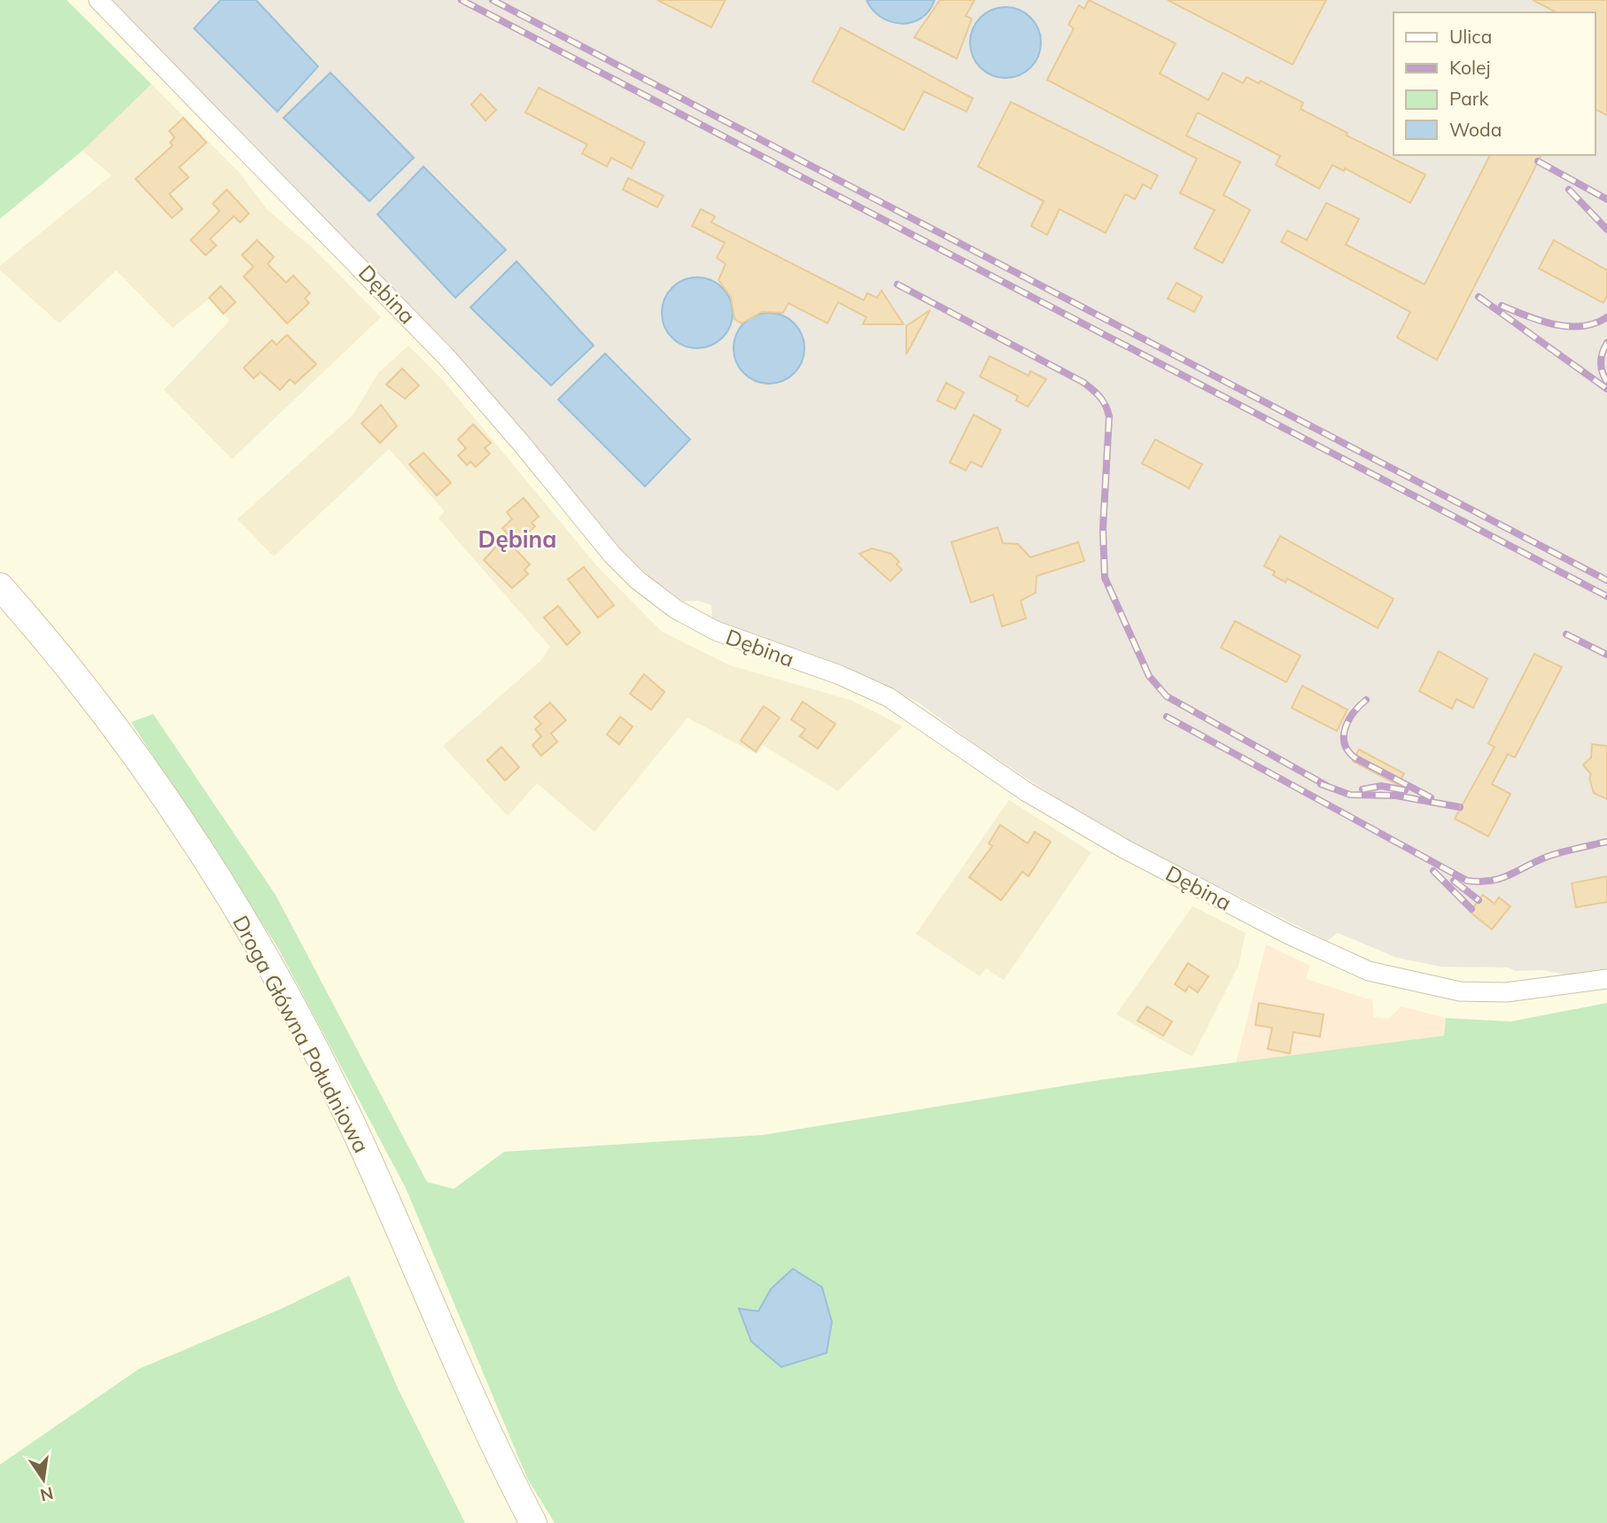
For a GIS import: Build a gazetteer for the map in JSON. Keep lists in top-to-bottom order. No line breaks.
{"streets":{"main road":["Droga Główna Południowa"],"street":["Dębina"]},"districts":["Dębina"],"legend":["Ulica","Kolej","Park","Woda"],"north":"bottom"}
